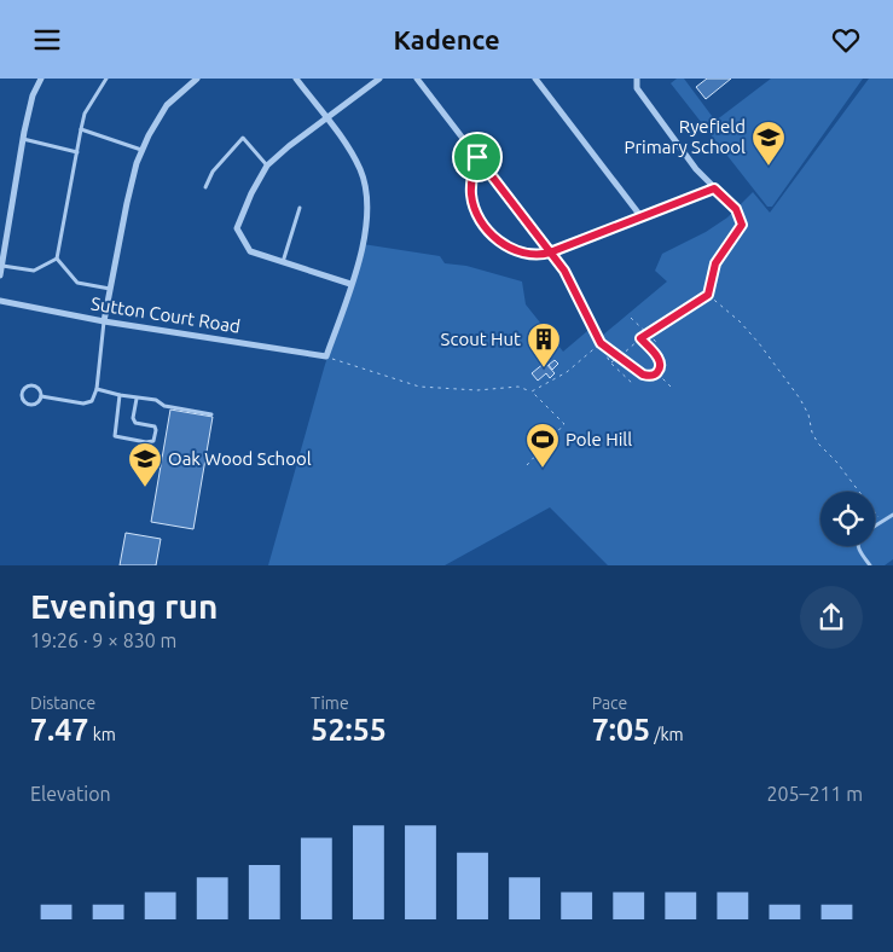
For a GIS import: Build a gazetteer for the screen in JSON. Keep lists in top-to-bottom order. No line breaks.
{"streets":{"street":["Sutton Court Road"]},"places":{"school or university":["Ryefield Primary School","Oak Wood School"],"building":["Scout Hut"],"sports":["Pole Hill"]},"page":{"header":"Kadence","heading":["Evening run","19:26 · 9 × 830 m"],"stats":[["Distance","7.47 km"],["Time","52:55"],["Pace","7:05 /km"]],"chart":["Elevation","205–211 m"]}}
